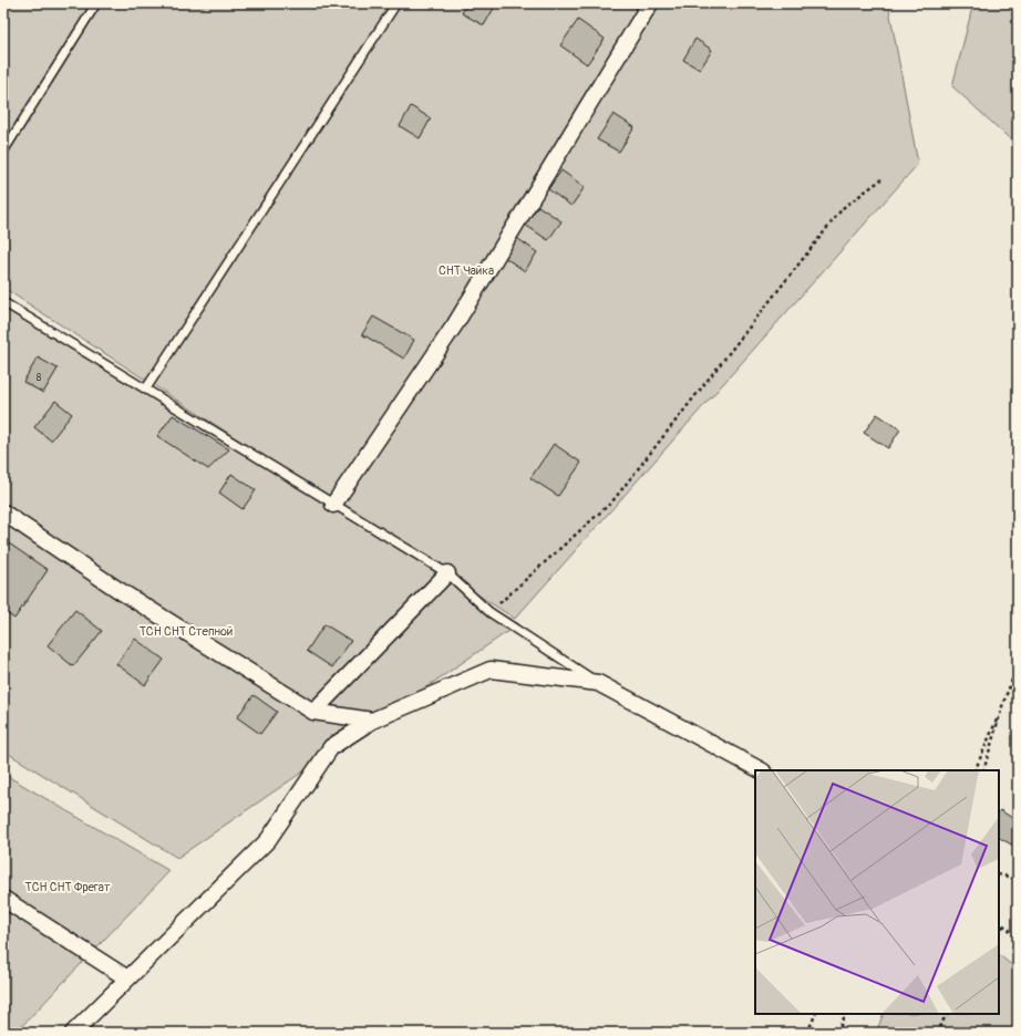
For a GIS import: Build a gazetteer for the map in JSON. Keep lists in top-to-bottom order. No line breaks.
{"parks":["СНТ Чайка","ТСН СНТ Степной","ТСН СНТ Фрегат"],"house_numbers":["8"]}
